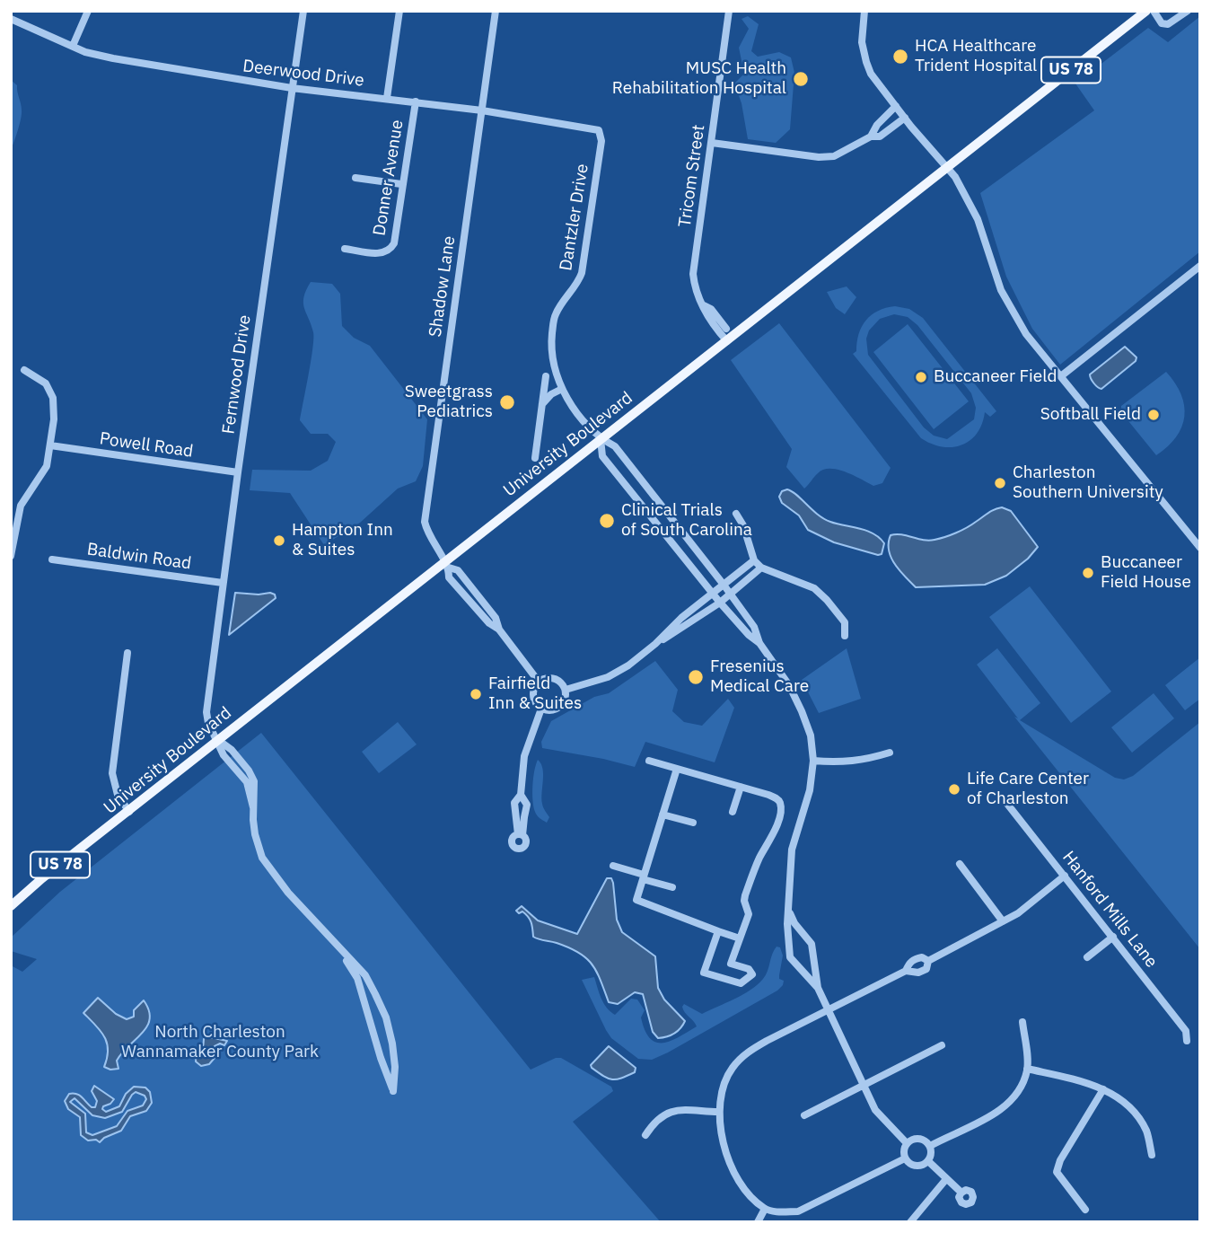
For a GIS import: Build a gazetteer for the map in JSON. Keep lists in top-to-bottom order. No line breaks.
{"streets":{"main road":["US 78","University Boulevard"],"street":["Deerwood Drive","Tricom Street","Donner Avenue","Dantzler Drive","Shadow Lane","Fernwood Drive","Powell Road","Baldwin Road","Hanford Mills Lane"]},"crossings":[["Deerwood Drive","Donner Avenue"],["Deerwood Drive","Dantzler Drive"],["Deerwood Drive","Shadow Lane"],["Deerwood Drive","Fernwood Drive"],["Tricom Street","University Boulevard"],["Dantzler Drive","University Boulevard"],["Shadow Lane","University Boulevard"],["Fernwood Drive","University Boulevard"],["Fernwood Drive","Powell Road"],["Fernwood Drive","Baldwin Road"]],"parks":["North Charleston Wannamaker County Park"],"places":["HCA Healthcare Trident Hospital","MUSC Health Rehabilitation Hospital","Buccaneer Field","Sweetgrass Pediatrics","Softball Field","Charleston Southern University","Clinical Trials of South Carolina","Hampton Inn & Suites","Buccaneer Field House","Fresenius Medical Care","Fairfield Inn & Suites","Life Care Center of Charleston"]}
